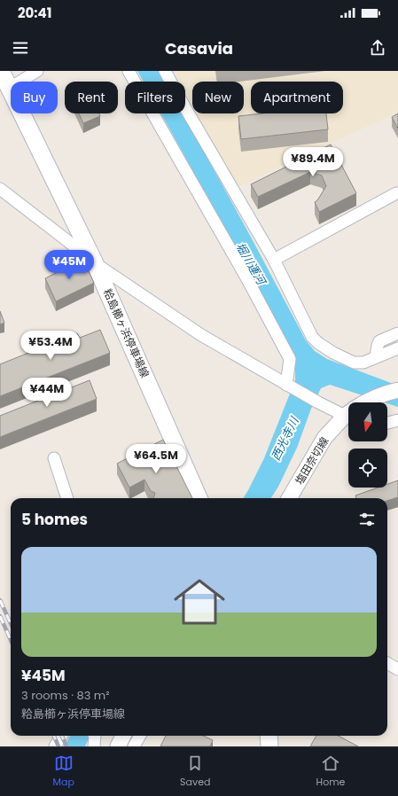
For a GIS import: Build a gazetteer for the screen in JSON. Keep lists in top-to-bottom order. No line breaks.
{"streets":{"main road":["粭島櫛ヶ浜停車場線"],"street":["塩田奈切線"]},"water":["堀川運河","西光寺川"],"north":"bottom","page":{"status":"20:41","header":"Casavia","chip":["Buy","Rent","Filters","New","Apartment"],"price":["¥89.4M","¥45M","¥53.4M","¥44M","¥64.5M"],"heading":"5 homes","list":[{"name":"¥45M","note":"3 rooms · 83 m² · 粭島櫛ヶ浜停車場線"}],"tabs":["Map","Saved","Home"]}}
